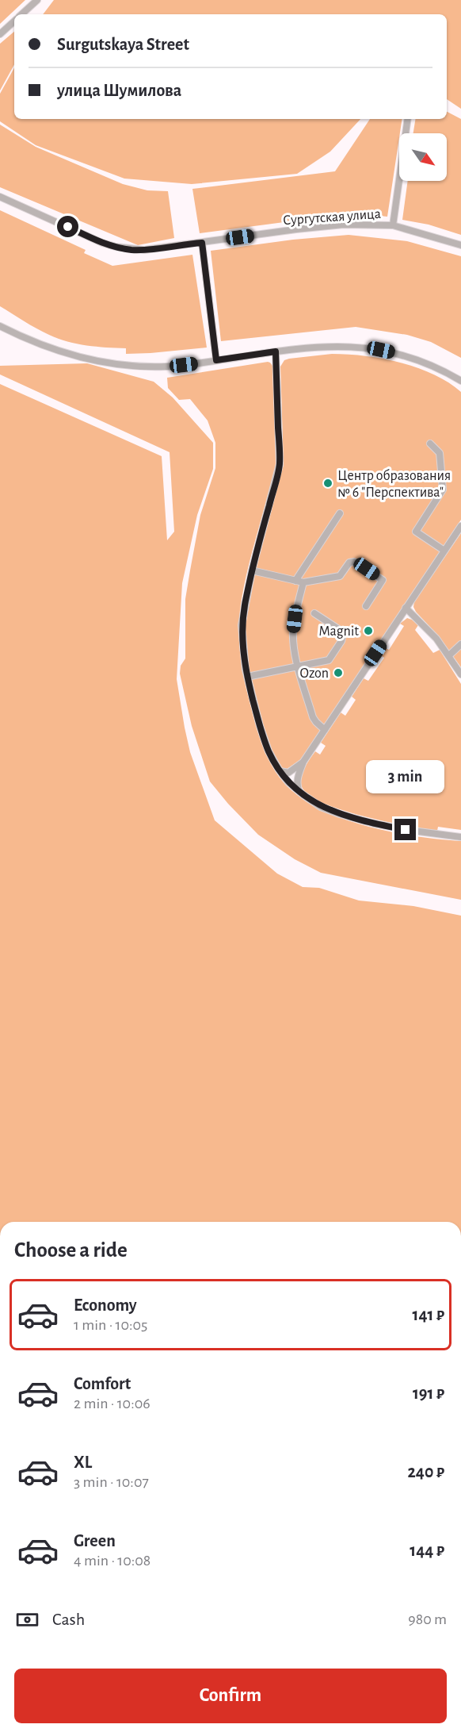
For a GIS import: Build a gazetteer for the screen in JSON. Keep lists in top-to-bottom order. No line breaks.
{"streets":{"street":["Сургутская улица"]},"places":["Центр образования № 6 \"Перспектива\"","Magnit","Ozon"],"north":"bottom right","page":{"banner":["Surgutskaya Street","улица Шумилова"],"bubble":"3 min","heading":"Choose a ride","list":[{"name":"Economy","note":"1 min · 10:05","value":"141 ₽"},{"name":"Comfort","note":"2 min · 10:06","value":"191 ₽"},{"name":"XL","note":"3 min · 10:07","value":"240 ₽"},{"name":"Green","note":"4 min · 10:08","value":"144 ₽"}],"pay":["Cash","980 m"],"buttons":"Confirm"}}
